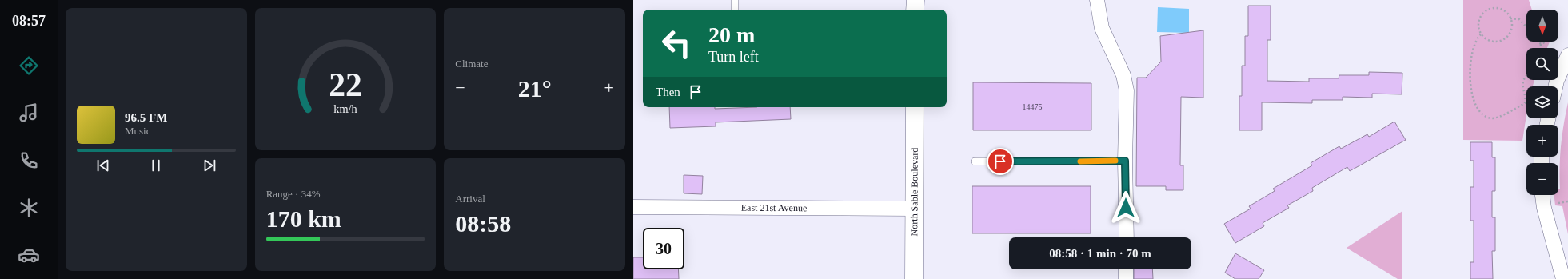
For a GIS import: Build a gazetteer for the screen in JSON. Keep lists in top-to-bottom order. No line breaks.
{"streets":{"street":["North Sable Boulevard","East 21st Avenue"]},"crossings":[["North Sable Boulevard","East 21st Avenue"]],"house_numbers":["14475"],"north":"bottom","page":{"tabs":"08:57","tile":["Climate",["Range · 34%","170 km"],["Arrival","08:58"]],"map_buttons":["+","−"],"turn":["20 m","Turn left"],"heat":["−","21°","+"],"then":"Then","song":["96.5 FM","Music"],"limit":"30","trip":"08:58 · 1 min · 70 m","gauge":["22","km/h"]}}
